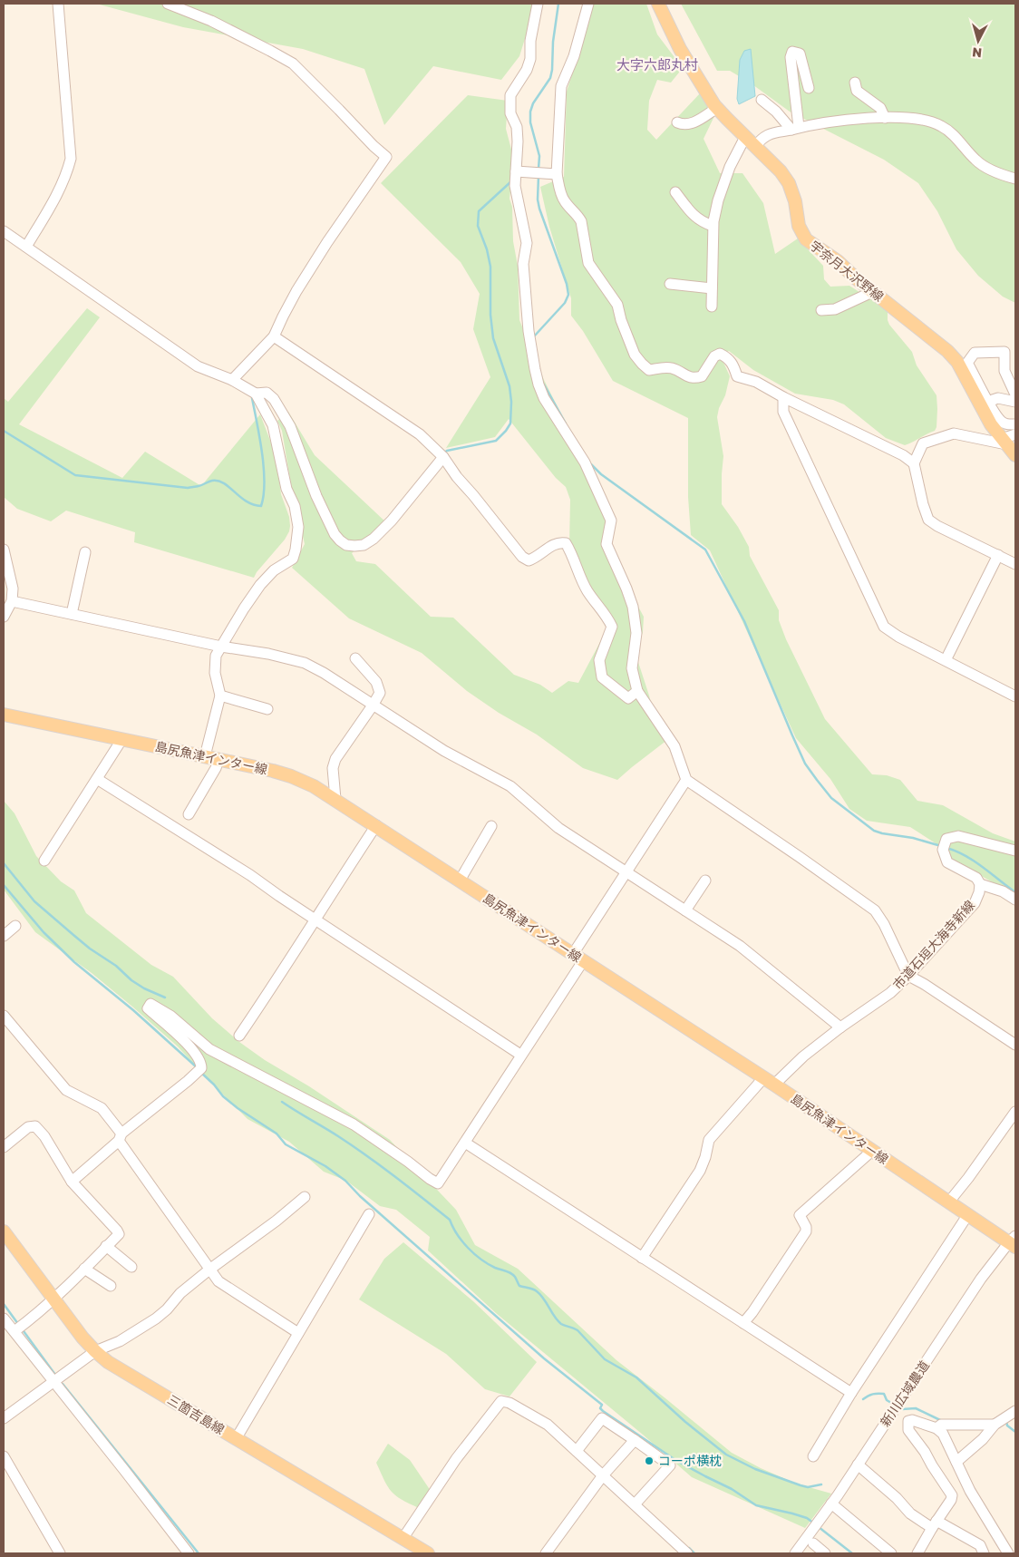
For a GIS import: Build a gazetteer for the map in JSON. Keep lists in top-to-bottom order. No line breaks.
{"streets":{"main road":["宇奈月大沢野線","島尻魚津インター線","三箇吉島線"],"street":["市道石垣大海寺新線","新川広域農道"]},"crossings":[["島尻魚津インター線","市道石垣大海寺新線"],["島尻魚津インター線","新川広域農道"]],"districts":["大字六郎丸村"],"places":["コーポ横枕"],"north":"bottom"}
